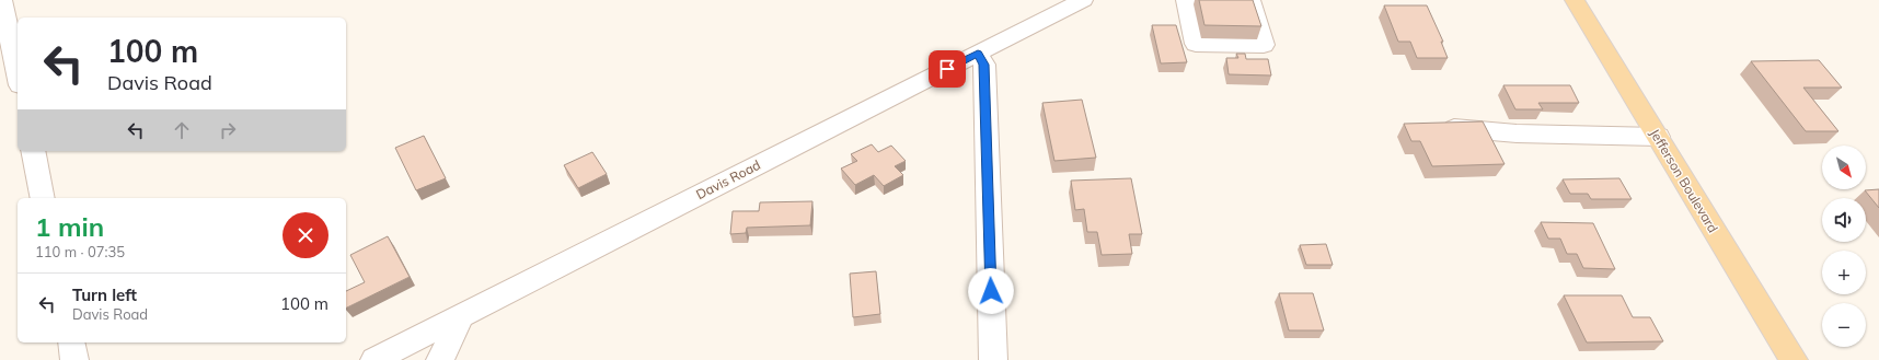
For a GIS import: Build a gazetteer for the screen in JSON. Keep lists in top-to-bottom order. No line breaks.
{"streets":{"main road":["Jefferson Boulevard"],"street":["Davis Road"]},"north":"bottom right","page":{"turn":["100 m","Davis Road"],"map_buttons":["+","−"],"heading":["1 min","110 m · 07:35"],"list":[{"name":"Turn left","note":"Davis Road","value":"100 m"}]}}
